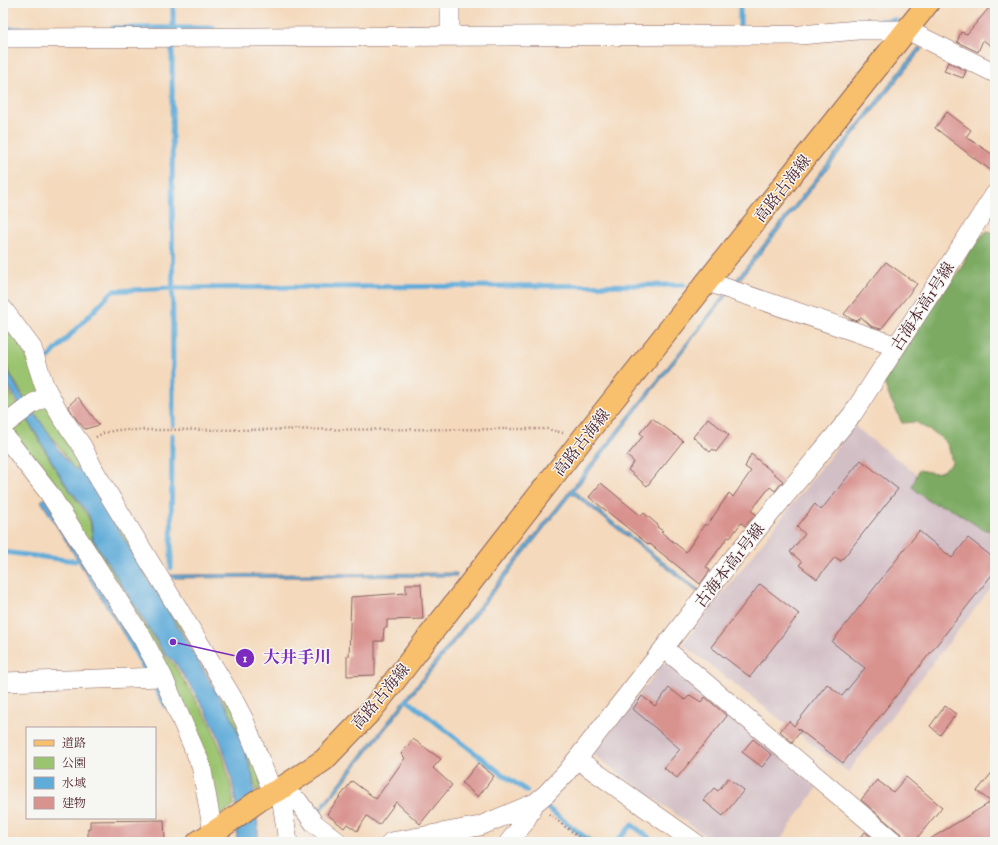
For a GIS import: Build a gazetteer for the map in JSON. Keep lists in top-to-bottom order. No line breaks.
{"streets":{"main road":["高路古海線"],"street":["古海本高1号線"]},"places":["大井手川"],"legend":["道路","公園","水域","建物"]}
